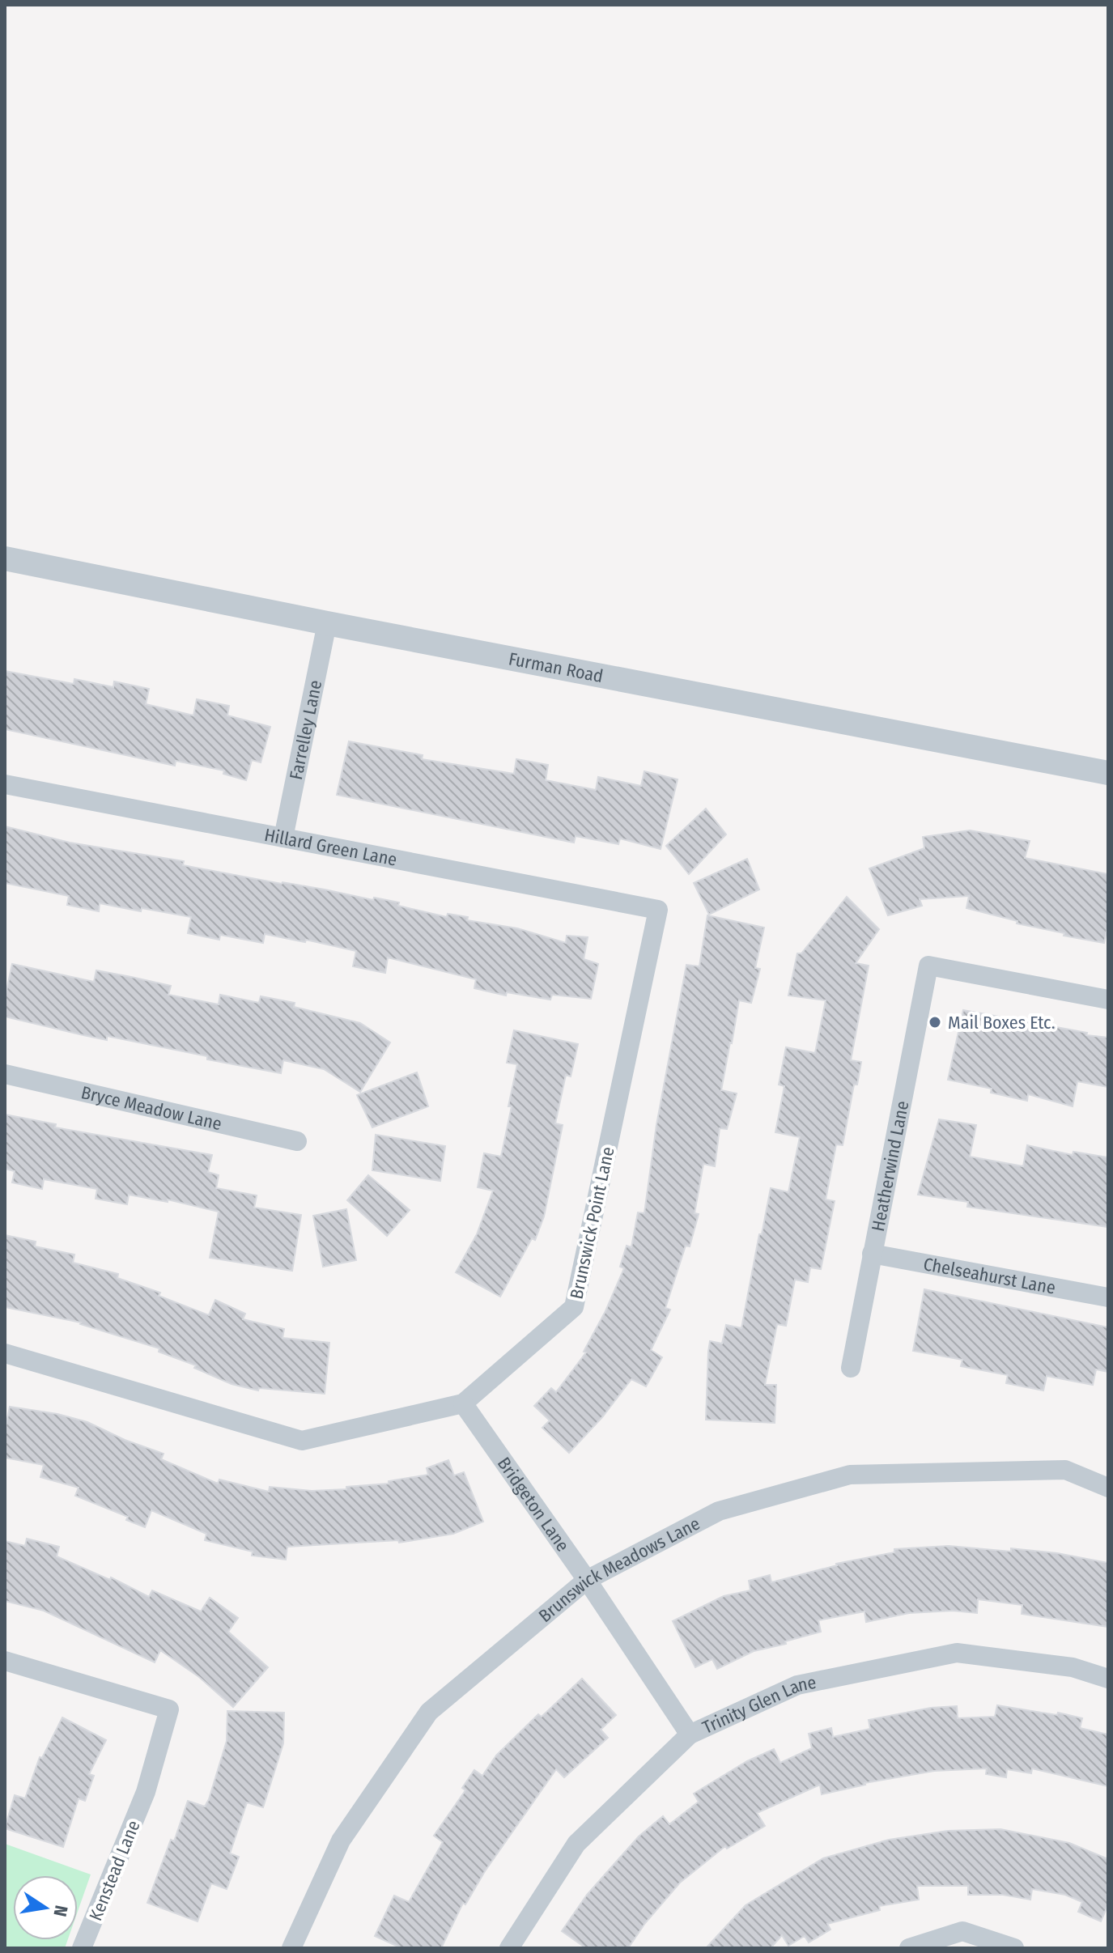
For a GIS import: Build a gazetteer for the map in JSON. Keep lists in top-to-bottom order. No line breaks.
{"streets":{"street":["Furman Road","Farrelley Lane","Hillard Green Lane","Bryce Meadow Lane","Heatherwind Lane","Brunswick Point Lane","Chelseahurst Lane","Bridgeton Lane","Brunswick Meadows Lane","Trinity Glen Lane","Kenstead Lane"]},"crossings":[["Furman Road","Farrelley Lane"],["Farrelley Lane","Hillard Green Lane"],["Hillard Green Lane","Brunswick Point Lane"],["Heatherwind Lane","Chelseahurst Lane"],["Brunswick Point Lane","Bridgeton Lane"],["Bridgeton Lane","Brunswick Meadows Lane"],["Bridgeton Lane","Trinity Glen Lane"]],"places":["Mail Boxes Etc."],"north":"right"}
